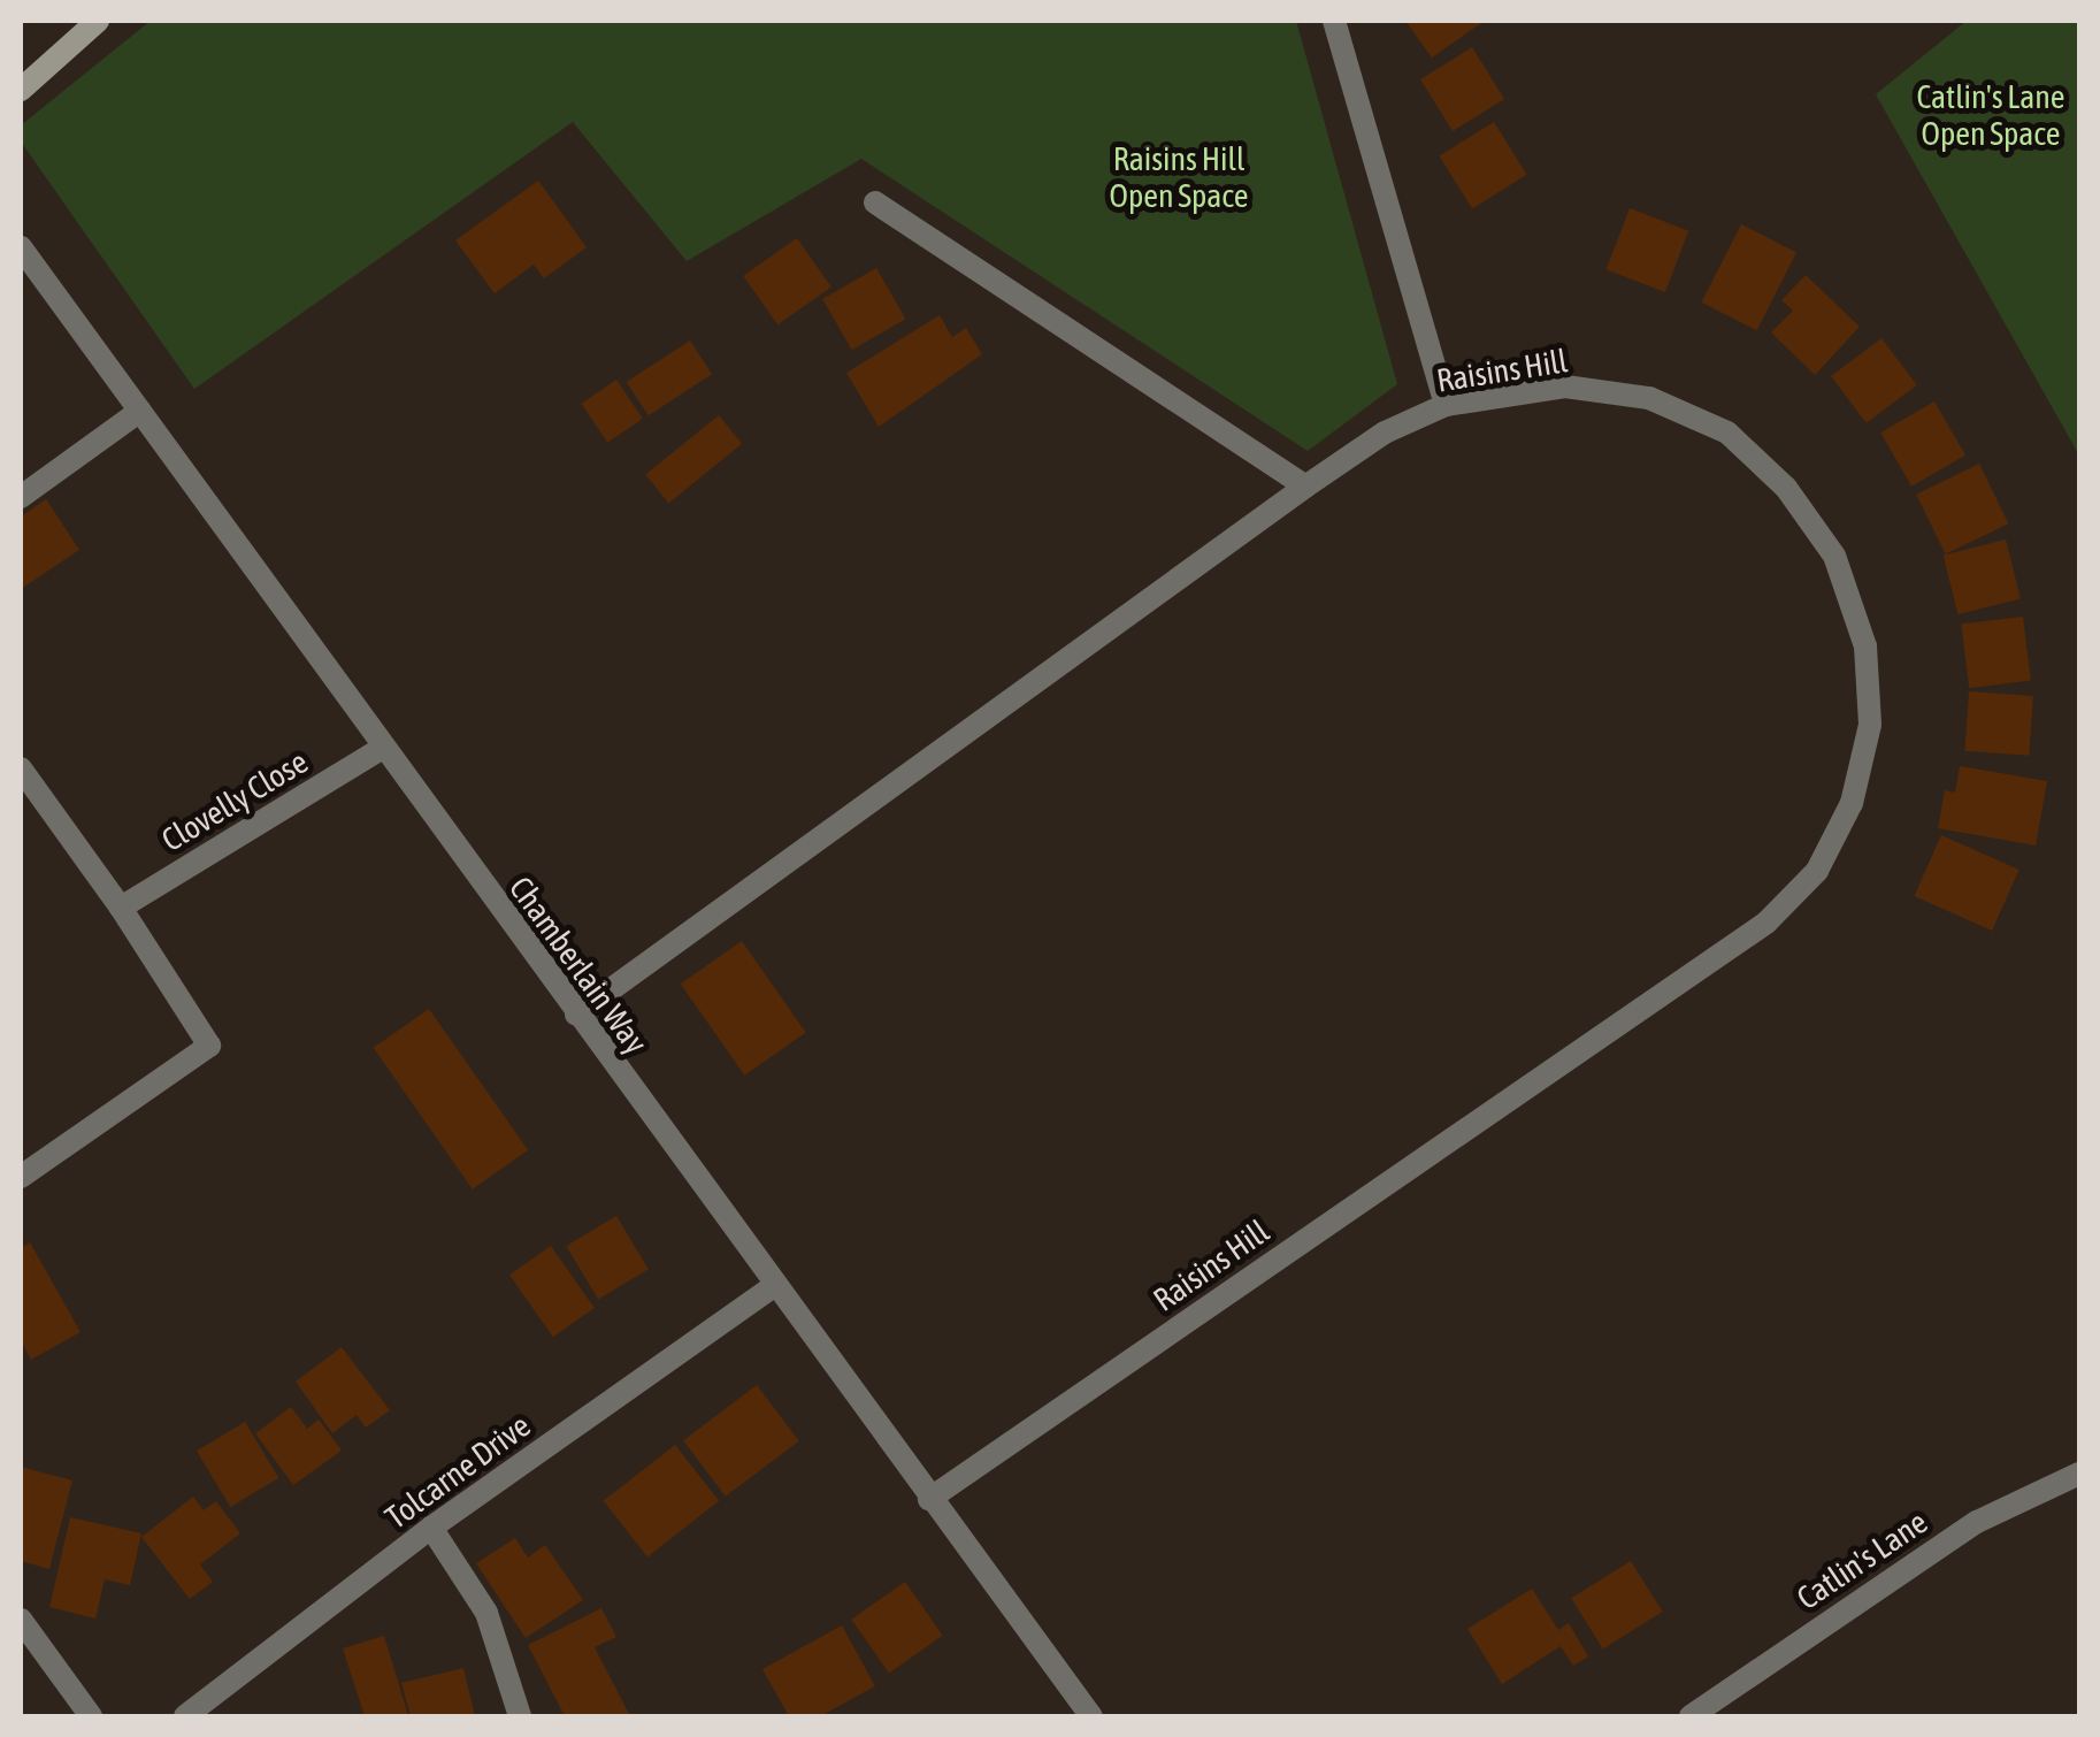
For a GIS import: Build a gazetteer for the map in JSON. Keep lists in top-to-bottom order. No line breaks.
{"streets":{"street":["Raisins Hill","Clovelly Close","Chamberlain Way","Tolcarne Drive","Catlin's Lane"]},"crossings":[["Raisins Hill","Chamberlain Way"],["Clovelly Close","Chamberlain Way"],["Chamberlain Way","Tolcarne Drive"]],"parks":["Catlin's Lane Open Space","Raisins Hill Open Space"]}
